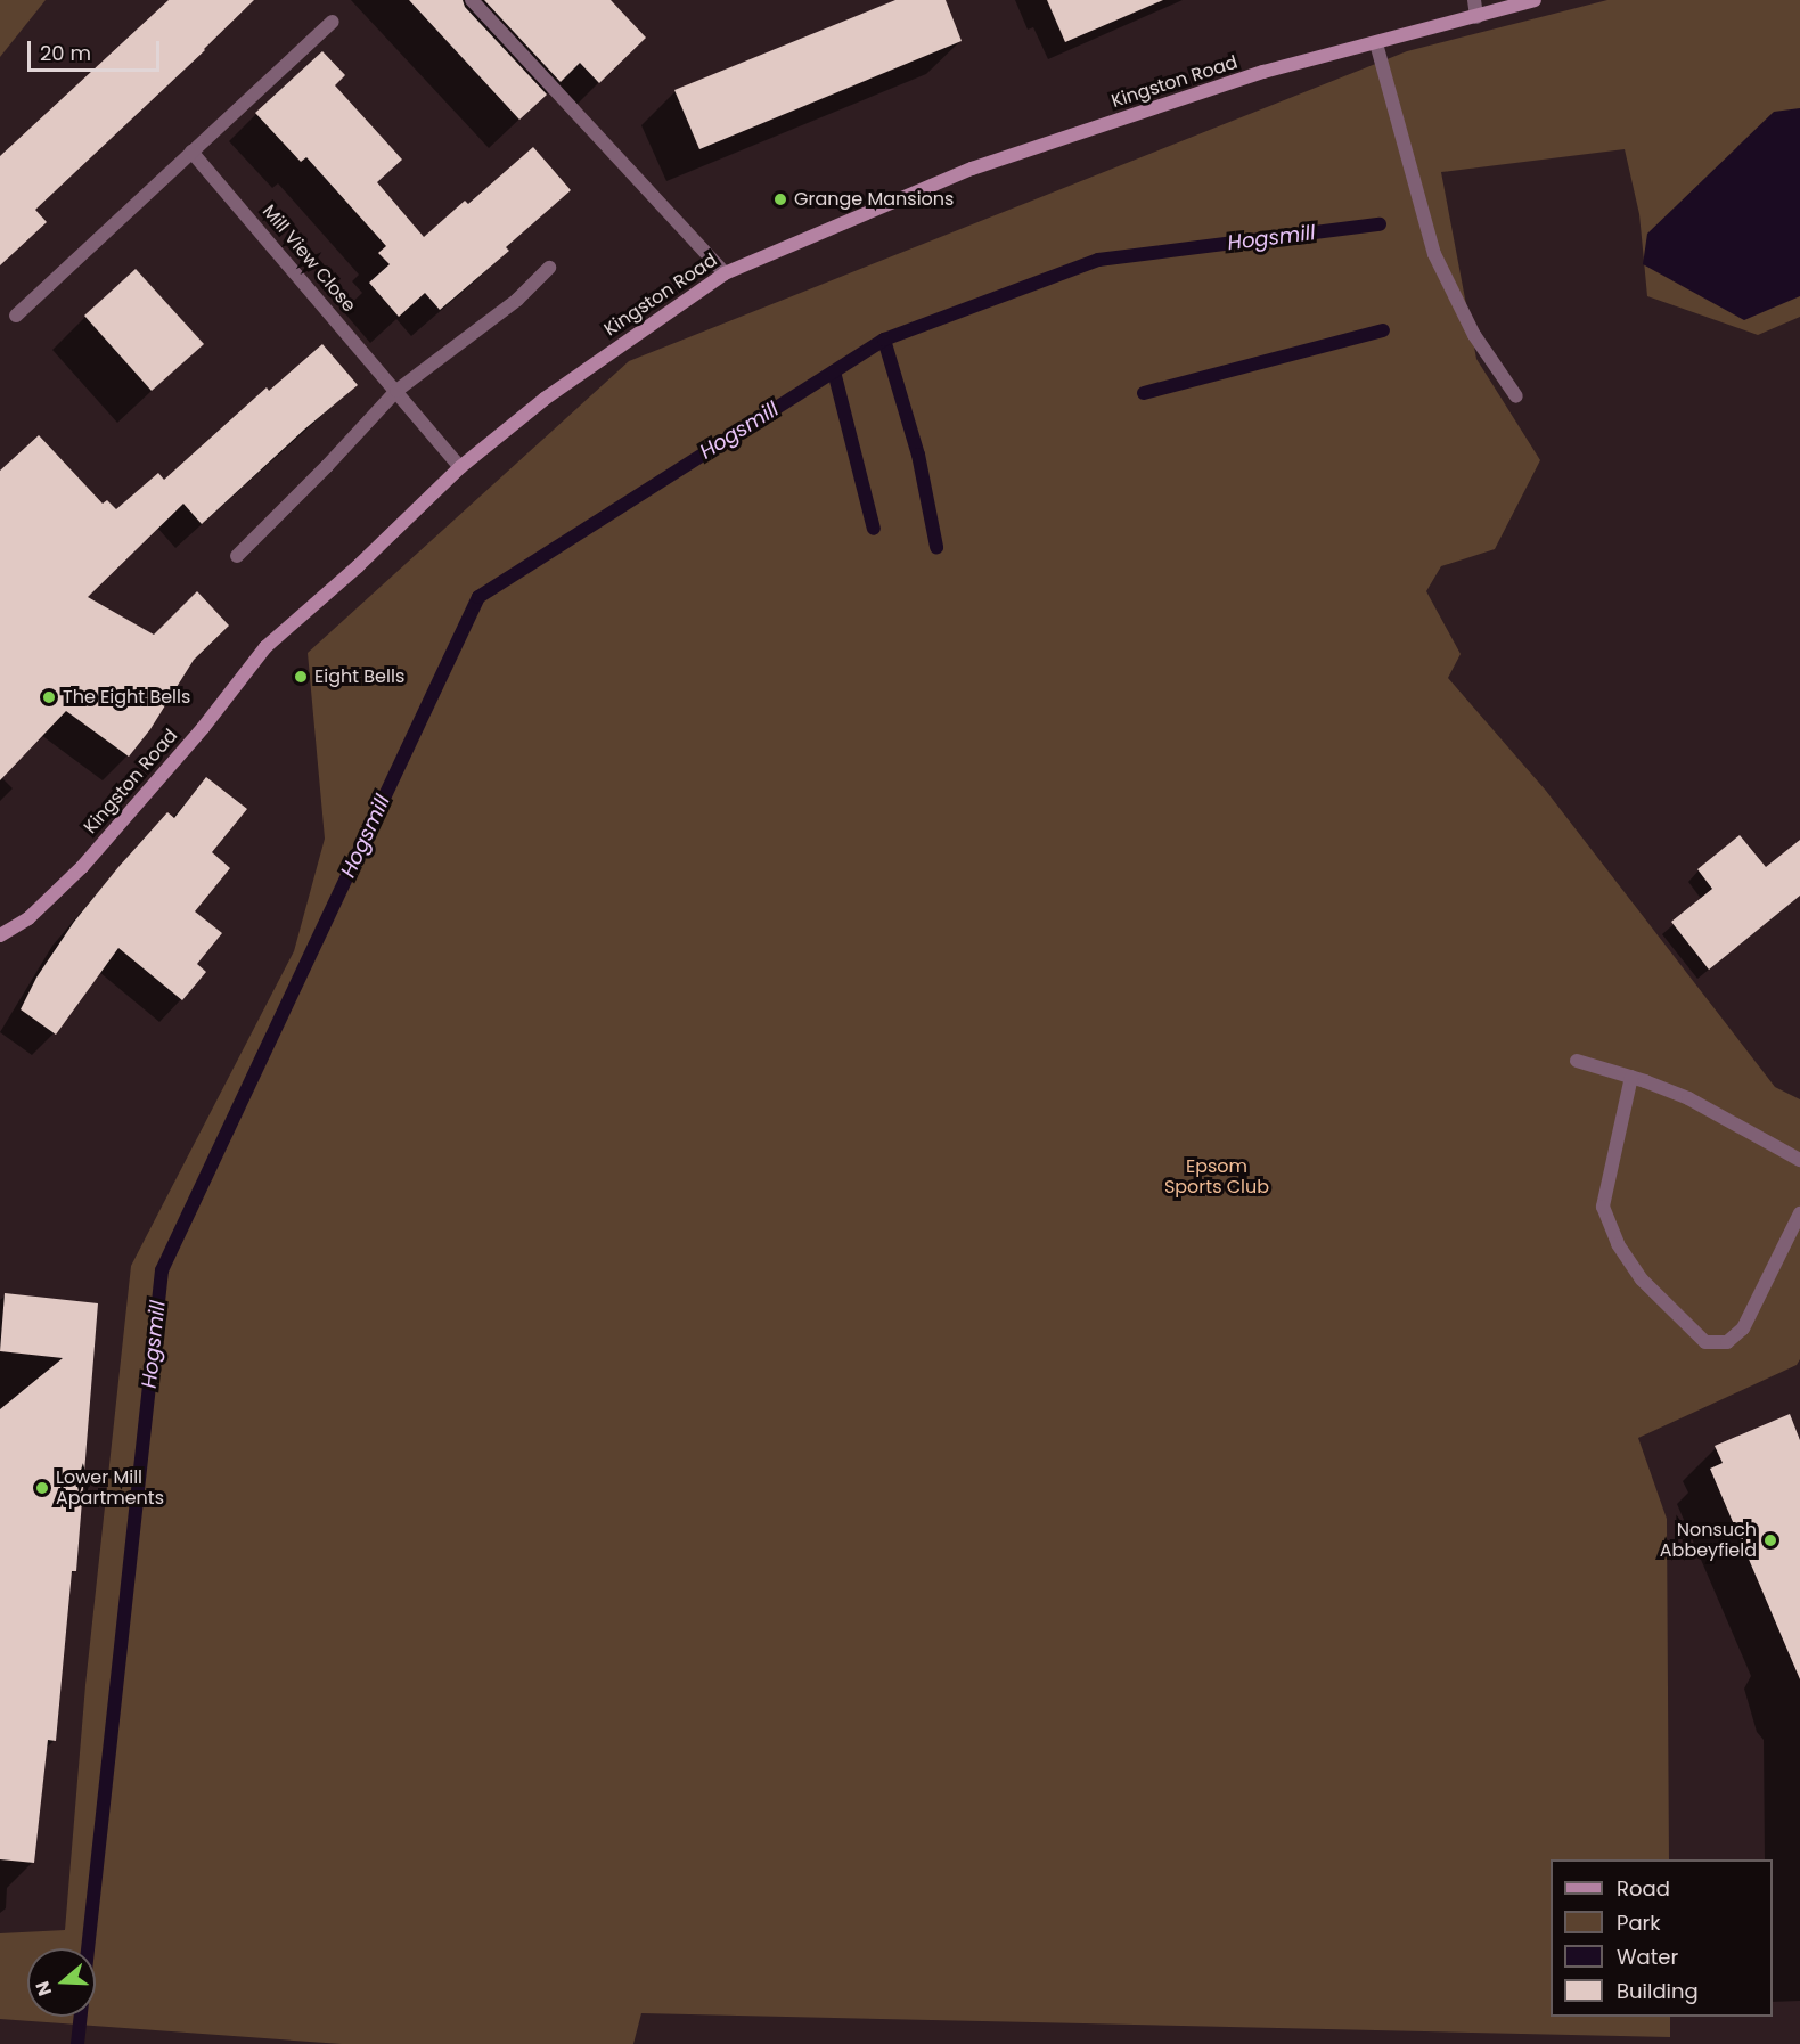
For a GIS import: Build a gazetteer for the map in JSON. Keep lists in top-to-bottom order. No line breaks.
{"streets":{"street":["Kingston Road","Mill View Close"]},"crossings":[["Kingston Road","Mill View Close"]],"water":["Hogsmill"],"parks":["Epsom Sports Club"],"places":["Grange Mansions","Eight Bells","The Eight Bells","Lower Mill Apartments","Nonsuch Abbeyfield"],"legend":["Road","Park","Water","Building"],"scale_bar":"20 m","north":"left"}
